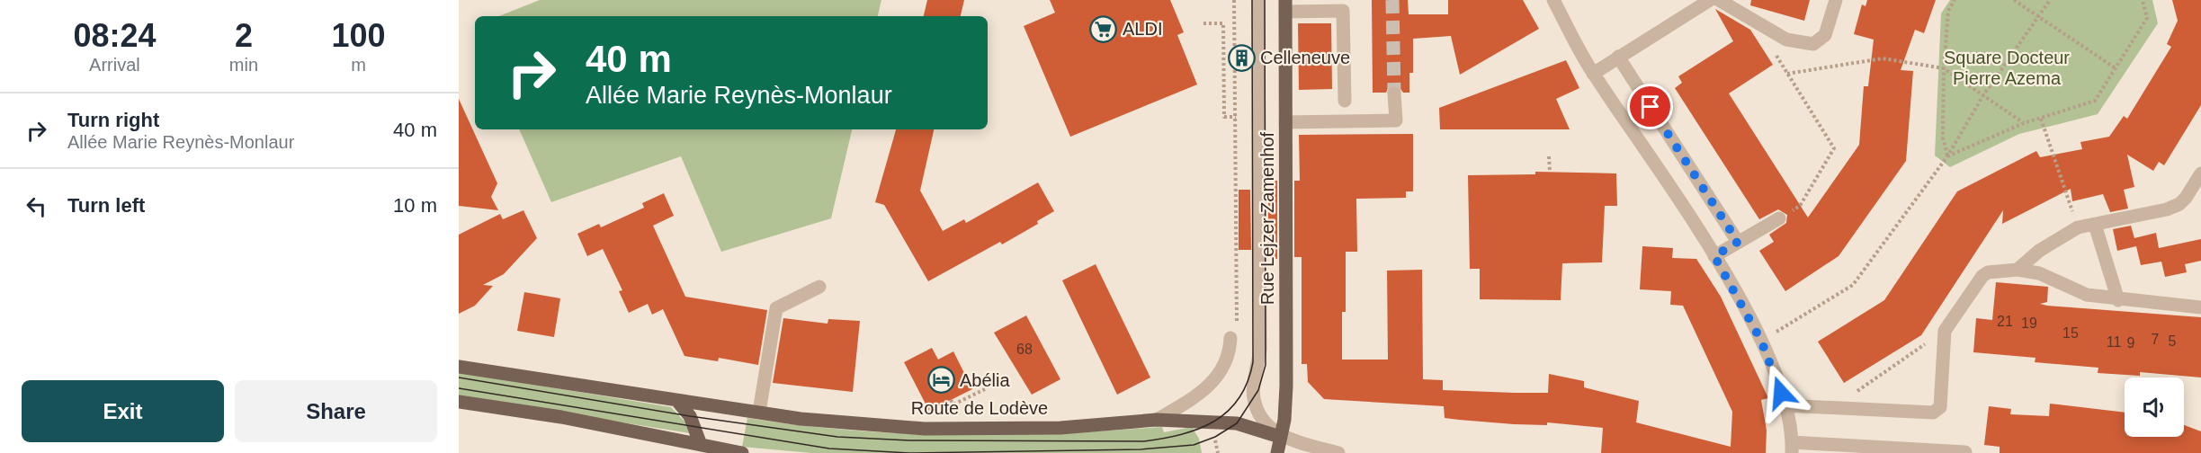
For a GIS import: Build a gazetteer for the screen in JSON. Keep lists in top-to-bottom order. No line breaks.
{"streets":{"main road":["Rue Lejzer Zamenhof","Route de Lodève"]},"crossings":[["Rue Lejzer Zamenhof","Route de Lodève"]],"parks":["Square Docteur Pierre Azema"],"places":{"supermarket":["ALDI"],"building":["Celleneuve"],"hotel":["Abélia"]},"house_numbers":["21","19","15","7","5","11","9","68"],"page":{"eta":["08:24","Arrival","2","min","100","m"],"turn":["40 m","Allée Marie Reynès-Monlaur"],"list":[{"name":"Turn right","note":"Allée Marie Reynès-Monlaur","value":"40 m"},{"name":"Turn left","value":"10 m"}],"buttons":["Exit","Share"]}}
